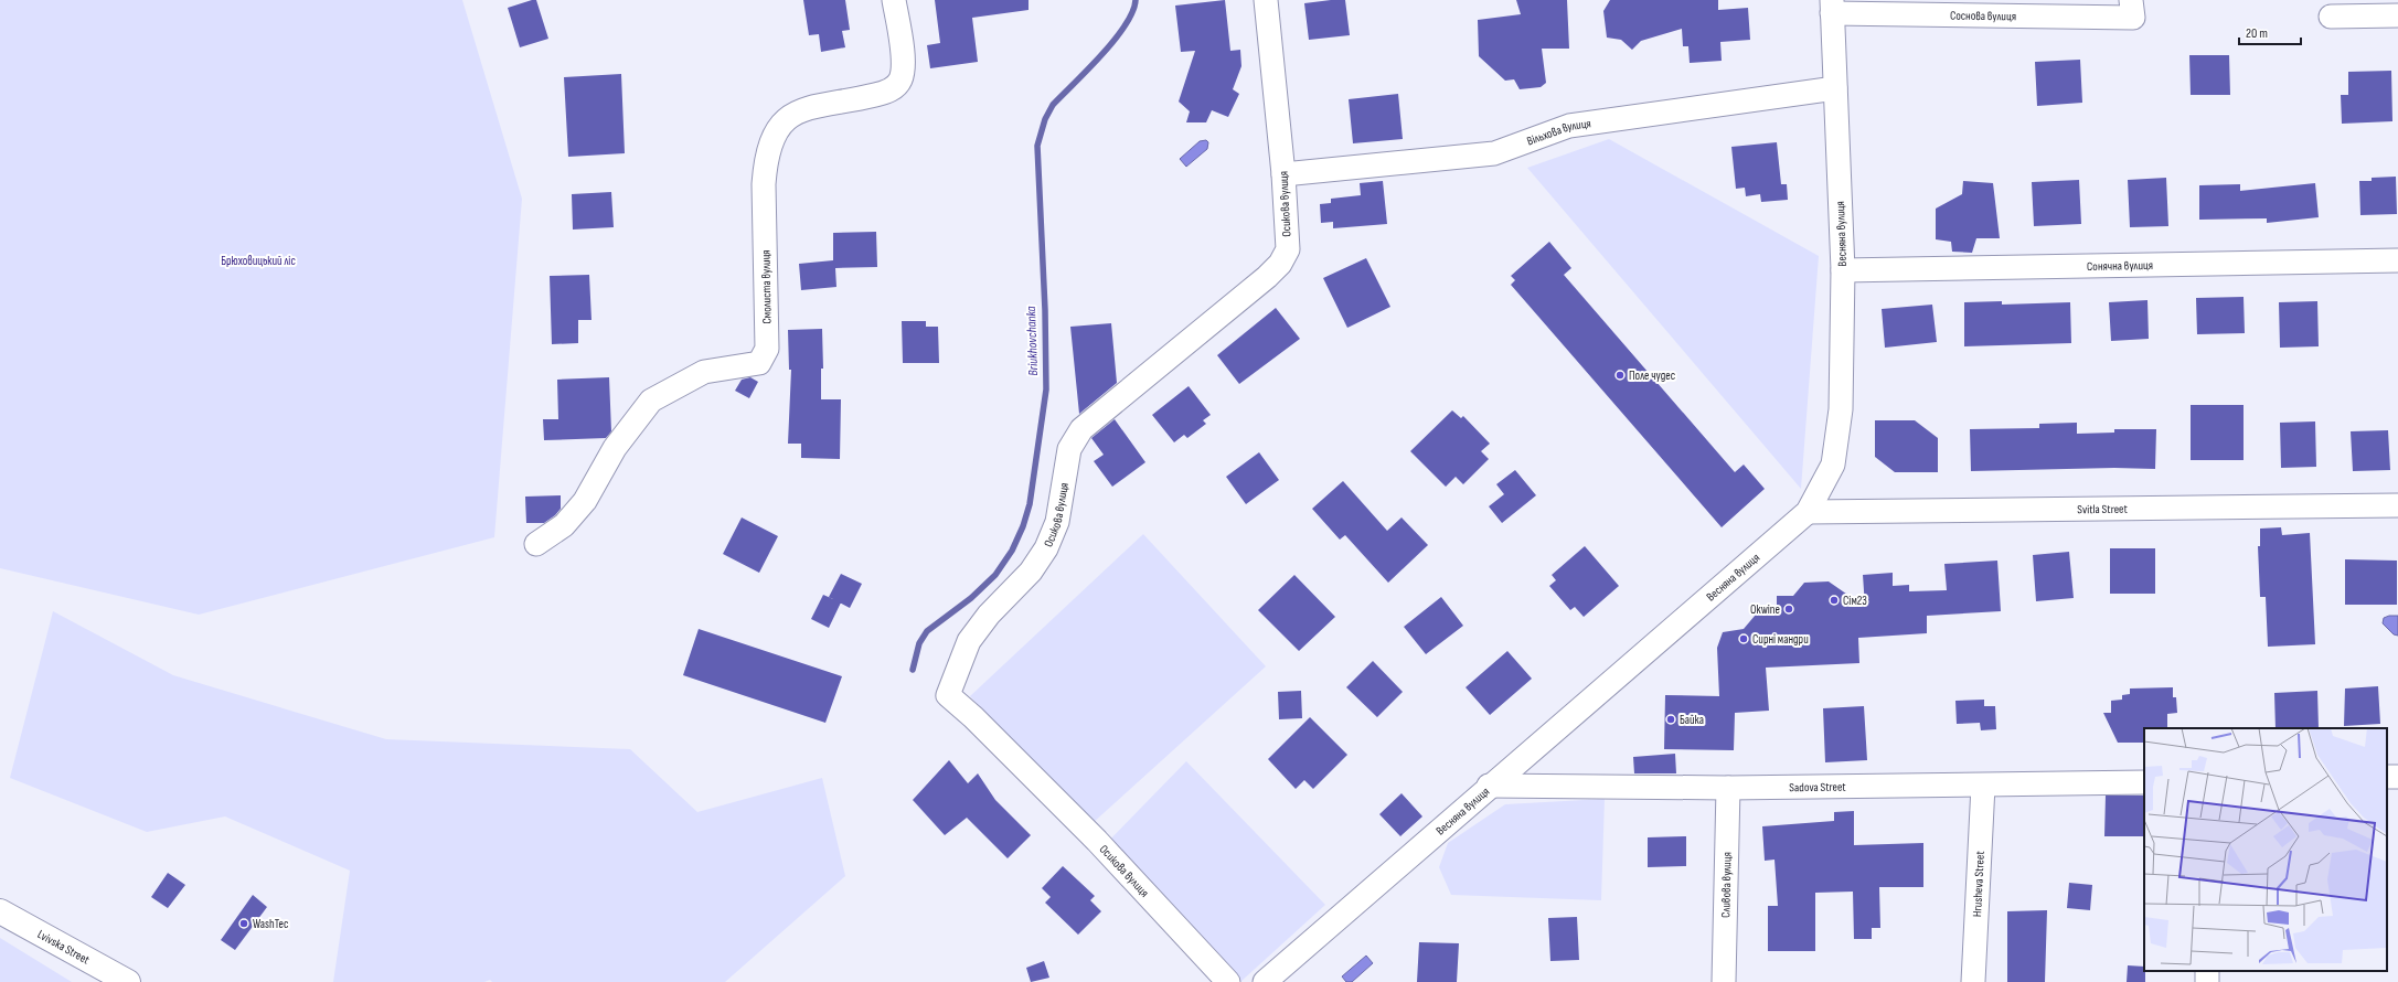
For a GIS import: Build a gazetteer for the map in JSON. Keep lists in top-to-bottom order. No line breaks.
{"streets":{"main road":["Lvivska Street"],"street":["Соснова вулиця","Вільхова вулиця","Осикова вулиця","Весняна вулиця","Сонячна вулиця","Смолиста вулиця","Svitla Street","Sadova Street","Hrusheva Street","Сливова вулиця"]},"crossings":[["Соснова вулиця","Весняна вулиця"],["Вільхова вулиця","Осикова вулиця"],["Вільхова вулиця","Весняна вулиця"],["Весняна вулиця","Сонячна вулиця"],["Весняна вулиця","Svitla Street"],["Весняна вулиця","Sadova Street"],["Sadova Street","Hrusheva Street"],["Sadova Street","Сливова вулиця"]],"water":["Briukhovchanka"],"parks":["Брюховицький ліс"],"places":["Поле чудес","Сім23","Okwine","Сирні мандри","Байка","WashTec"],"scale_bar":"20 m"}
